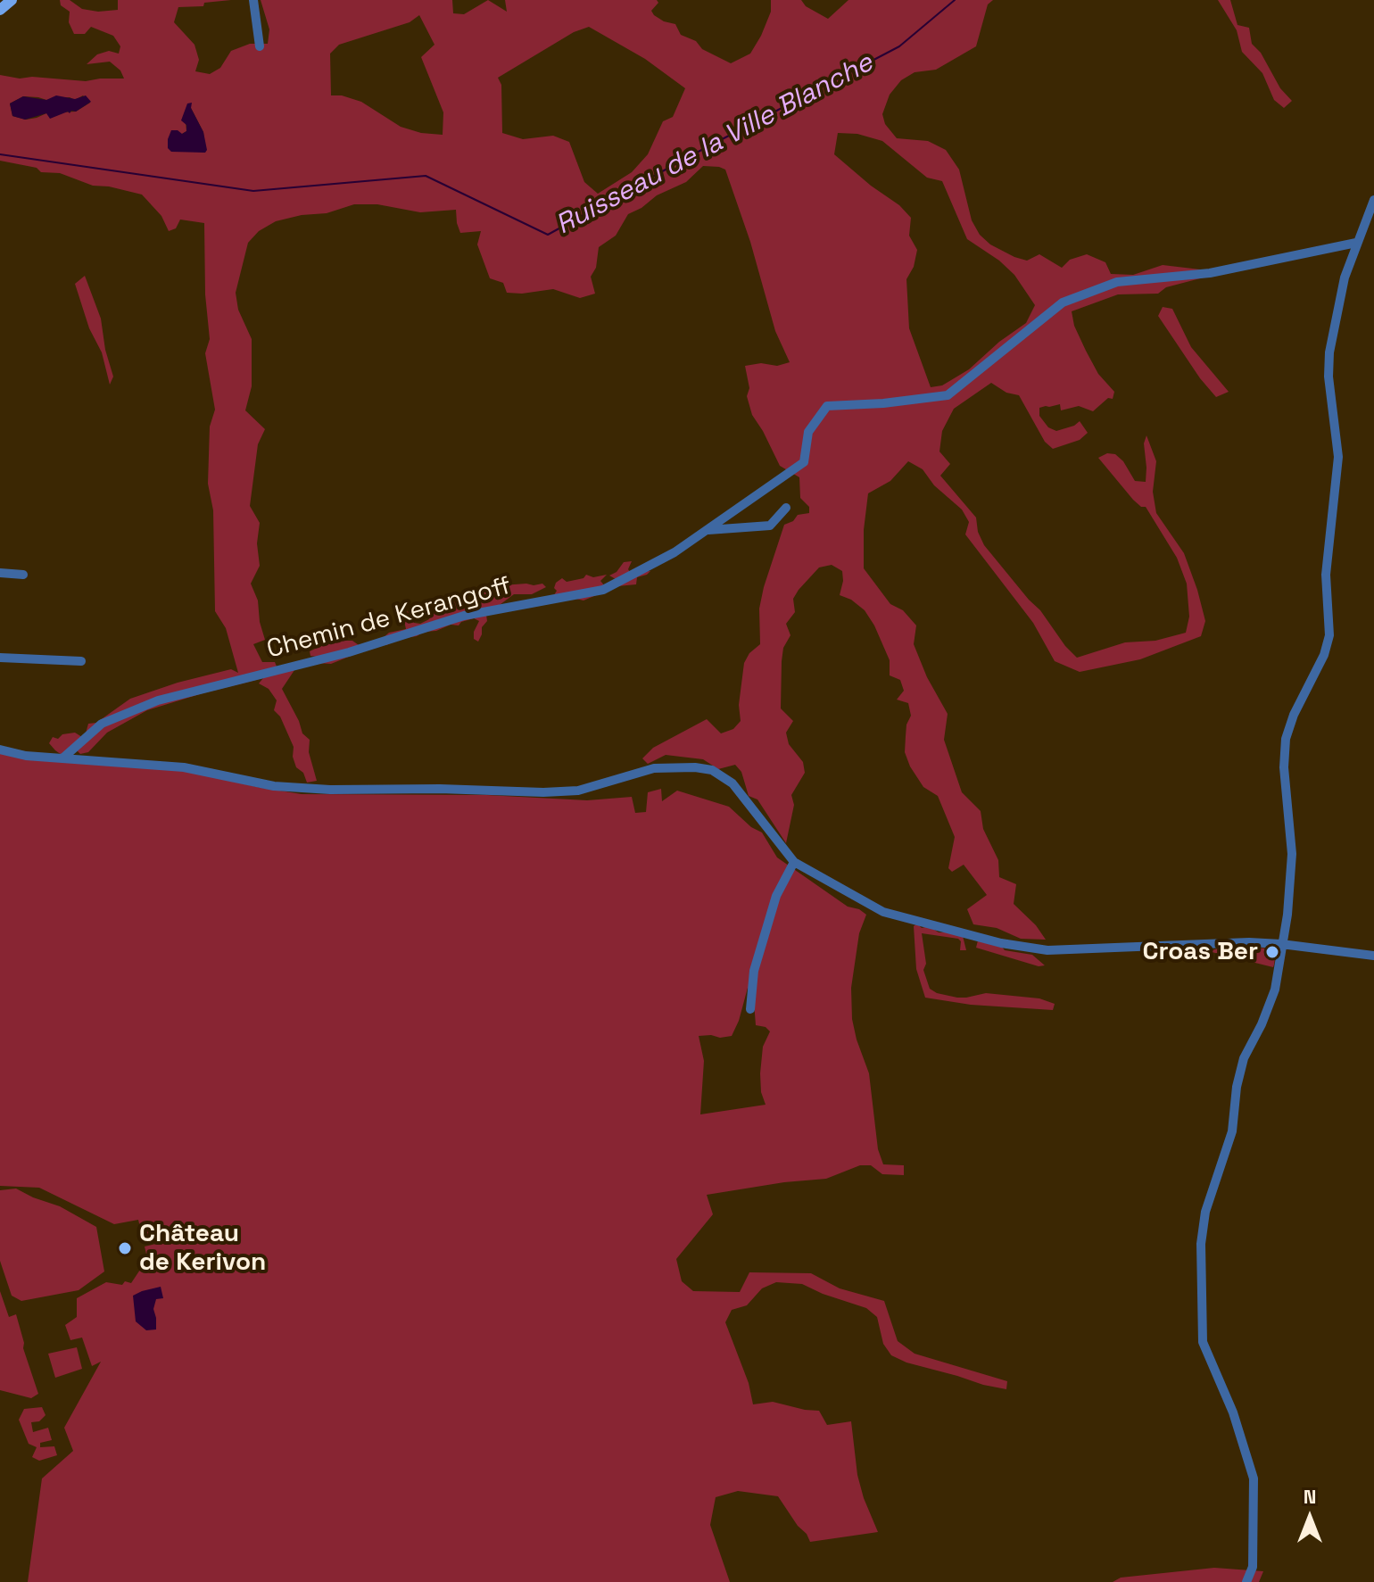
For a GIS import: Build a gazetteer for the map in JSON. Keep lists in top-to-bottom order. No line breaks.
{"streets":{"street":["Chemin de Kerangoff"]},"water":["Ruisseau de la Ville Blanche"],"places":["Croas Ber","Château de Kerivon"],"north":"top"}
